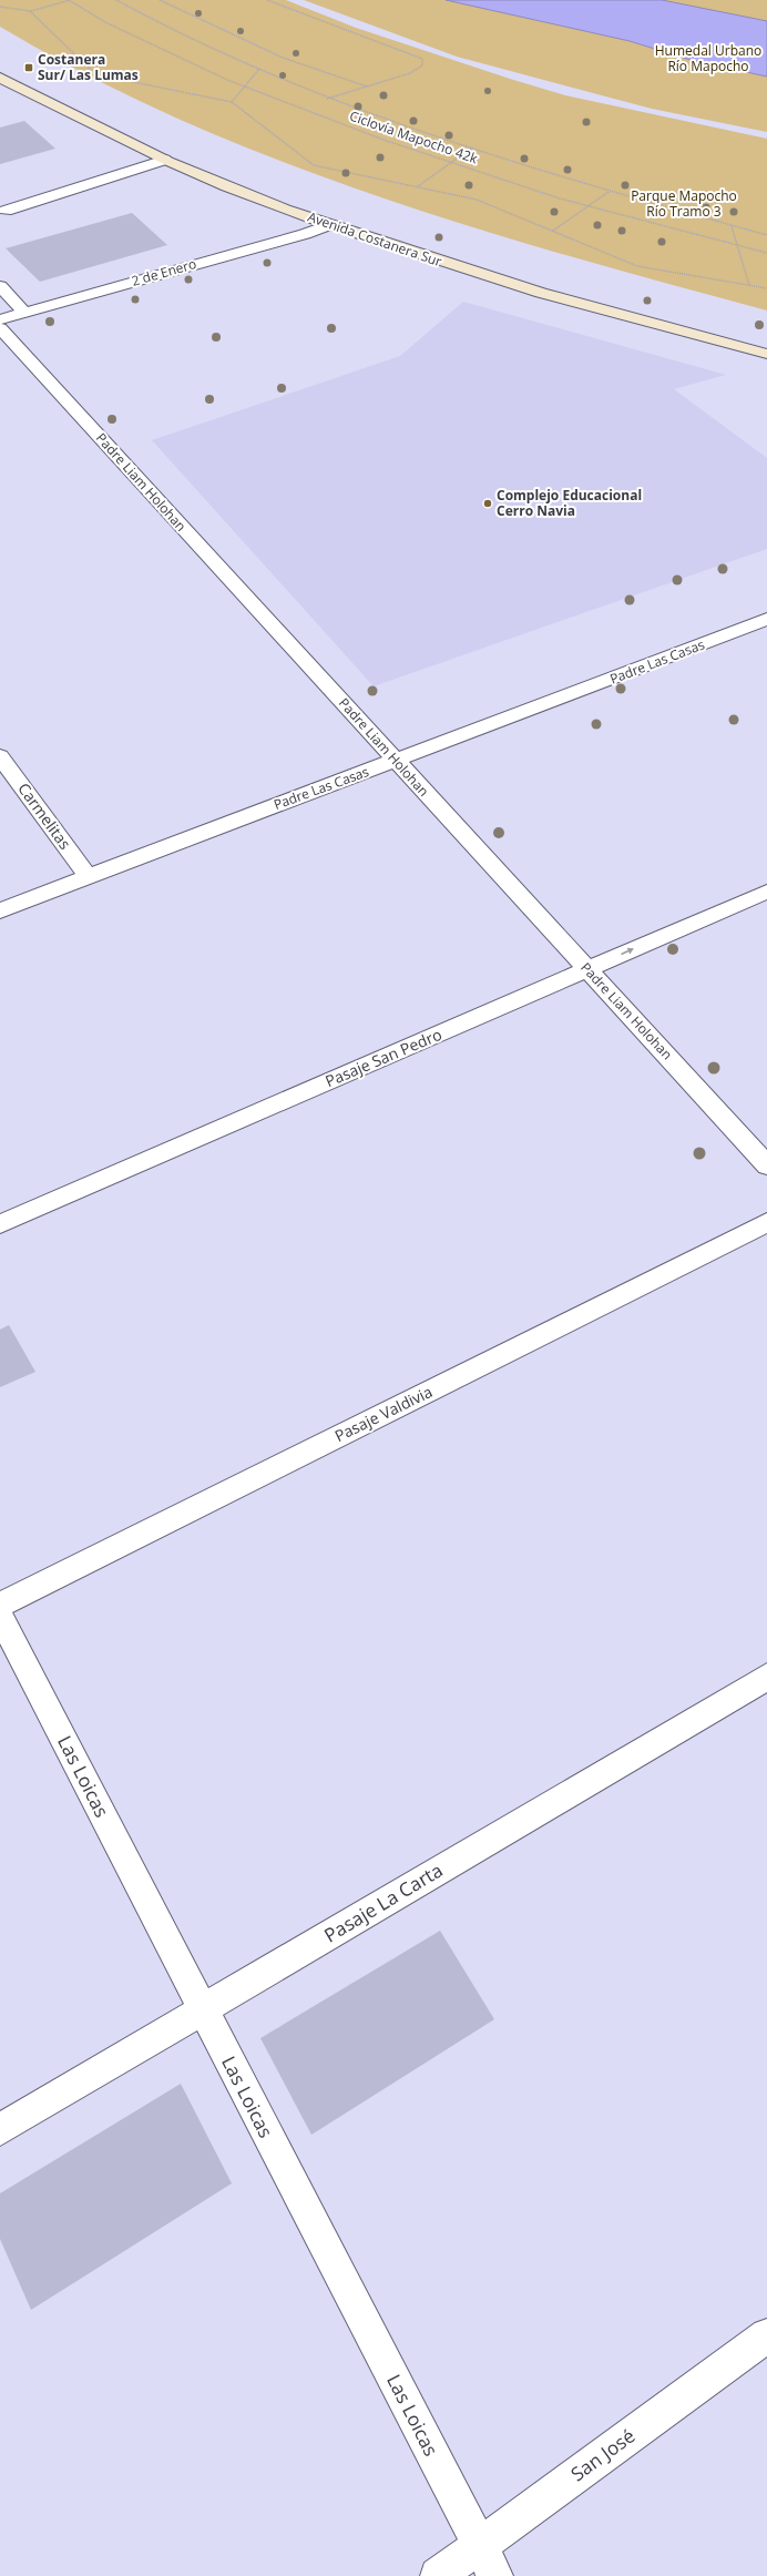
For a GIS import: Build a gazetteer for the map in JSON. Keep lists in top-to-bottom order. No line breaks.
{"streets":{"main road":["Avenida Costanera Sur"],"street":["2 de Enero","Padre Liam Holohan","Padre Las Casas","Carmelitas","Pasaje San Pedro","Pasaje Valdivia","Las Loicas","Pasaje La Carta","San José"],"path":["Ciclovía Mapocho 42k"]},"crossings":[["Avenida Costanera Sur","2 de Enero"],["Padre Liam Holohan","Padre Las Casas"],["Padre Liam Holohan","Pasaje San Pedro"],["Padre Las Casas","Carmelitas"],["Las Loicas","Pasaje La Carta"],["Las Loicas","San José"]],"parks":["Humedal Urbano Río Mapocho","Parque Mapocho Río Tramo 3"],"places":{"transit":["Costanera Sur/ Las Lumas"],"other":["Complejo Educacional Cerro Navia"]}}
